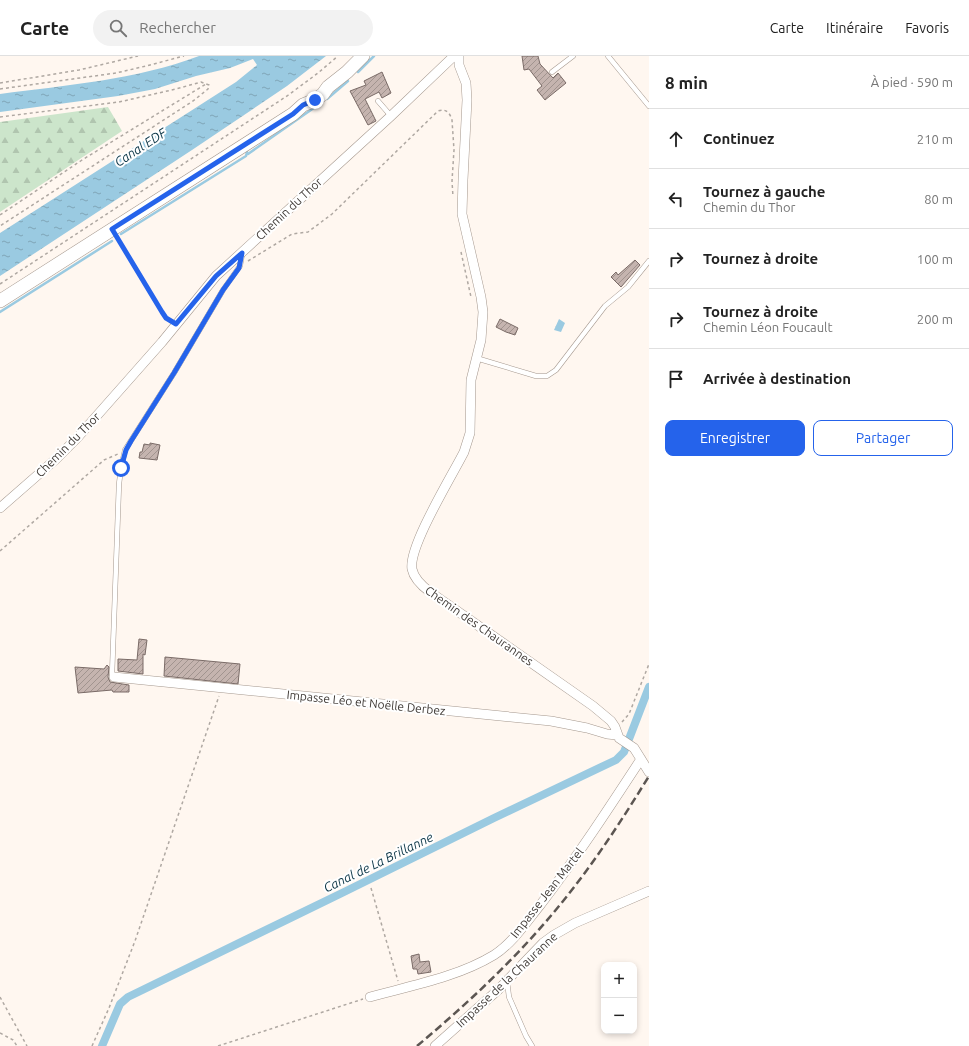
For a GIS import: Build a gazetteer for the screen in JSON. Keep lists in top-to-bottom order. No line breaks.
{"streets":{"street":["Chemin du Thor","Chemin des Chaurannes","Impasse Léo et Noëlle Derbez","Impasse Jean Martel","Impasse de la Chauranne"]},"crossings":[["Chemin des Chaurannes","Impasse Léo et Noëlle Derbez"],["Chemin des Chaurannes","Impasse Jean Martel"]],"water":["Canal EDF","Canal de La Brillanne"],"page":{"header":"Carte","search":"Rechercher","nav":["Carte","Itinéraire","Favoris"],"heading":["8 min","À pied · 590 m"],"list":[["Continuez","210 m"],["Tournez à gauche","Chemin du Thor","80 m"],["Tournez à droite","100 m"],["Tournez à droite","Chemin Léon Foucault","200 m"],"Arrivée à destination"],"buttons":["Enregistrer","Partager"],"map_buttons":["+","−"]}}
